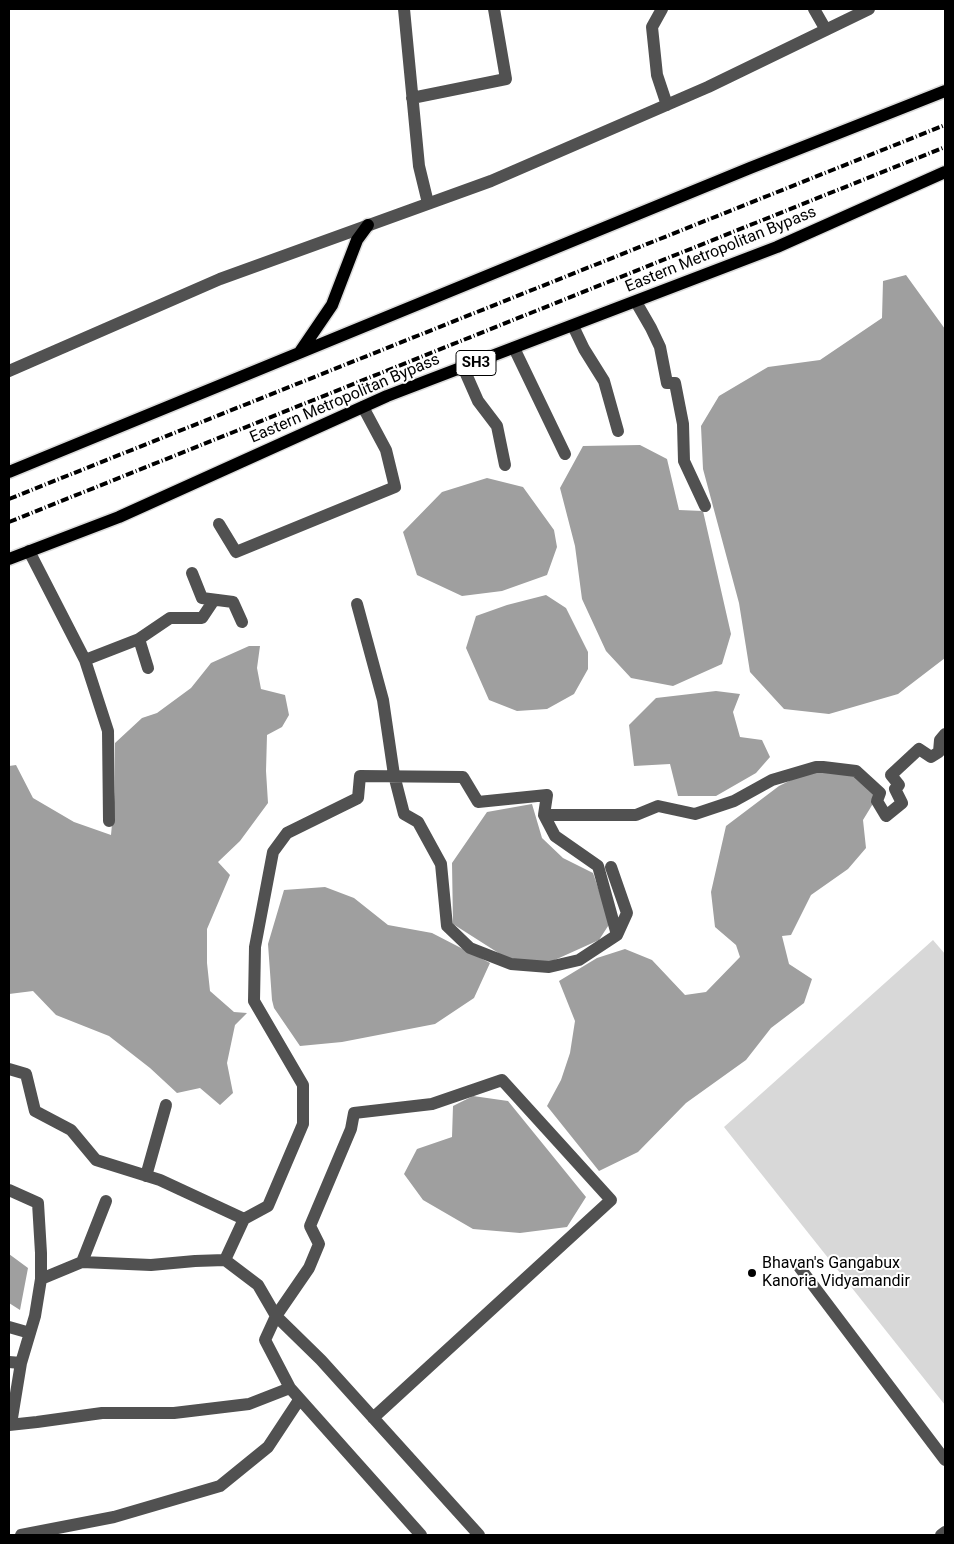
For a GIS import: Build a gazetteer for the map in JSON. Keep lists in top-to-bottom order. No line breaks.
{"streets":{"main road":["Eastern Metropolitan Bypass","SH3"]},"places":["Bhavan's Gangabux Kanoria Vidyamandir"]}
